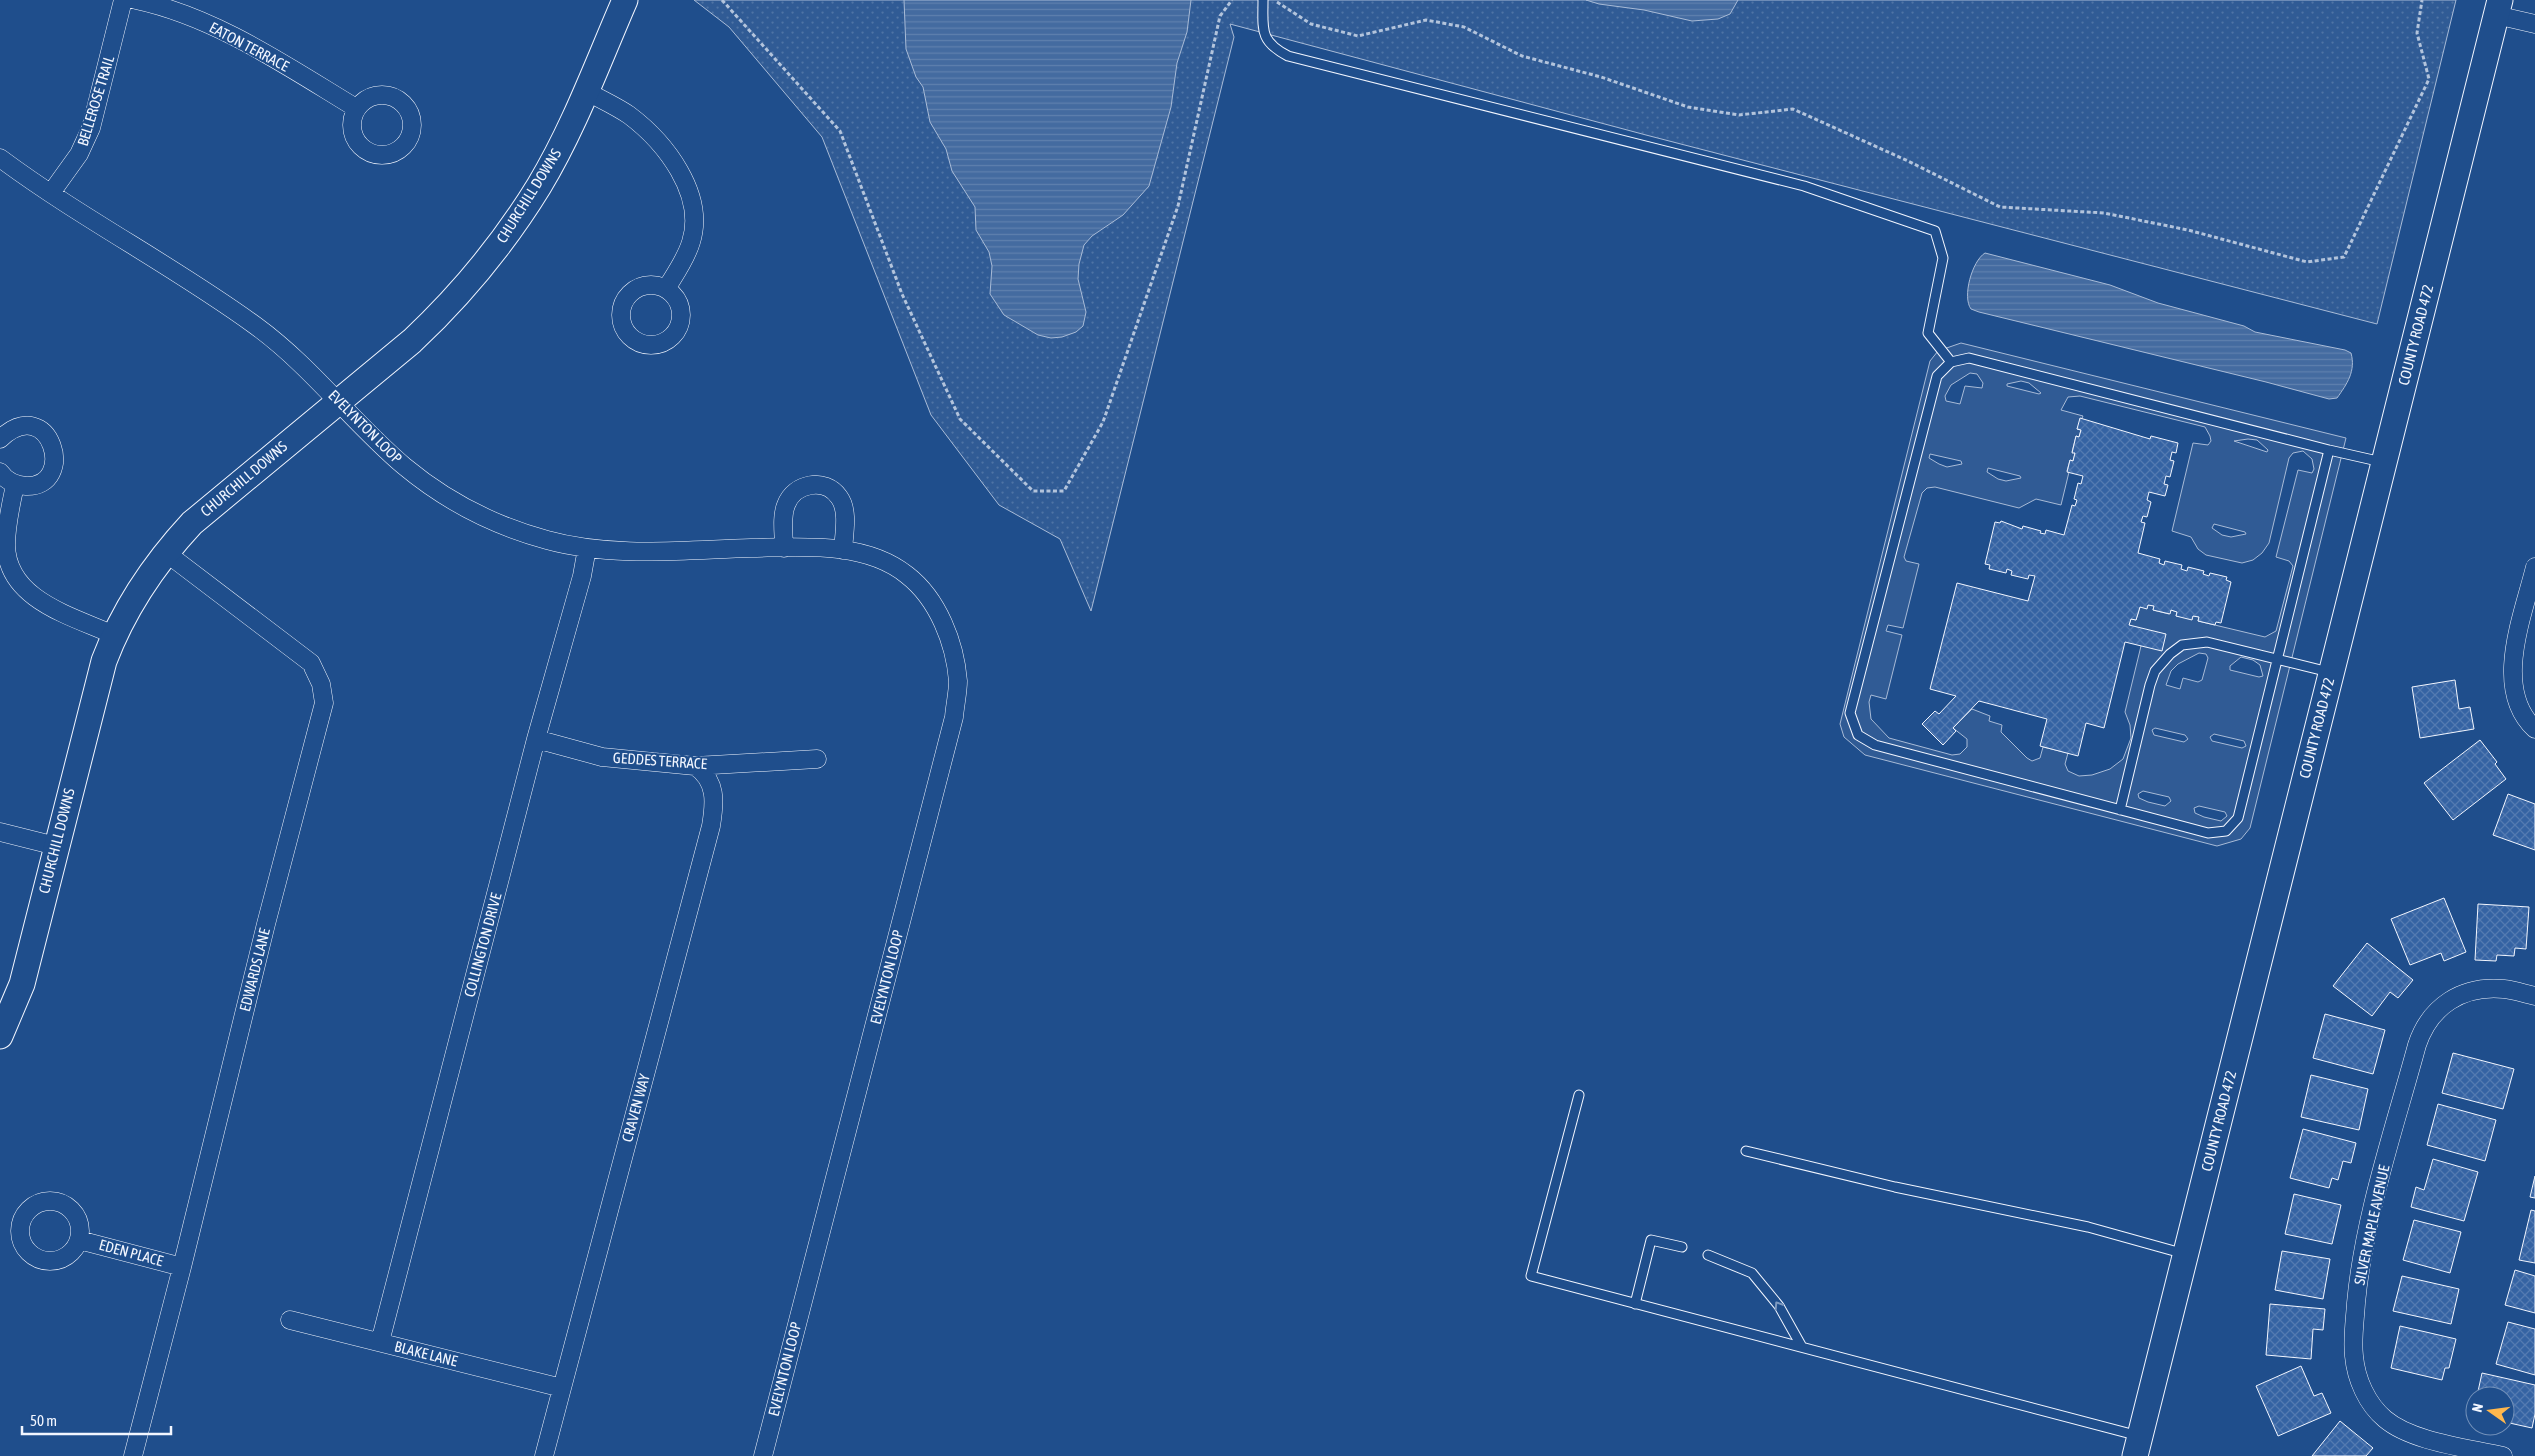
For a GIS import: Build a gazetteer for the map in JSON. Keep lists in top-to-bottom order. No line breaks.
{"streets":{"street":["EATON TERRACE","BELLEROSE TRAIL","CHURCHILL DOWNS","COUNTY ROAD 472","EVELYNTON LOOP","GEDDES TERRACE","COLLINGTON DRIVE","EDWARDS LANE","CRAVEN WAY","SILVER MAPLE AVENUE","EDEN PLACE","BLAKE LANE"]},"crossings":[["BELLEROSE TRAIL","EVELYNTON LOOP"],["CHURCHILL DOWNS","EVELYNTON LOOP"],["CHURCHILL DOWNS","EDWARDS LANE"],["EVELYNTON LOOP","COLLINGTON DRIVE"],["GEDDES TERRACE","COLLINGTON DRIVE"],["GEDDES TERRACE","CRAVEN WAY"],["COLLINGTON DRIVE","BLAKE LANE"],["EDWARDS LANE","EDEN PLACE"],["CRAVEN WAY","BLAKE LANE"]],"scale_bar":"50 m","north":"left"}
